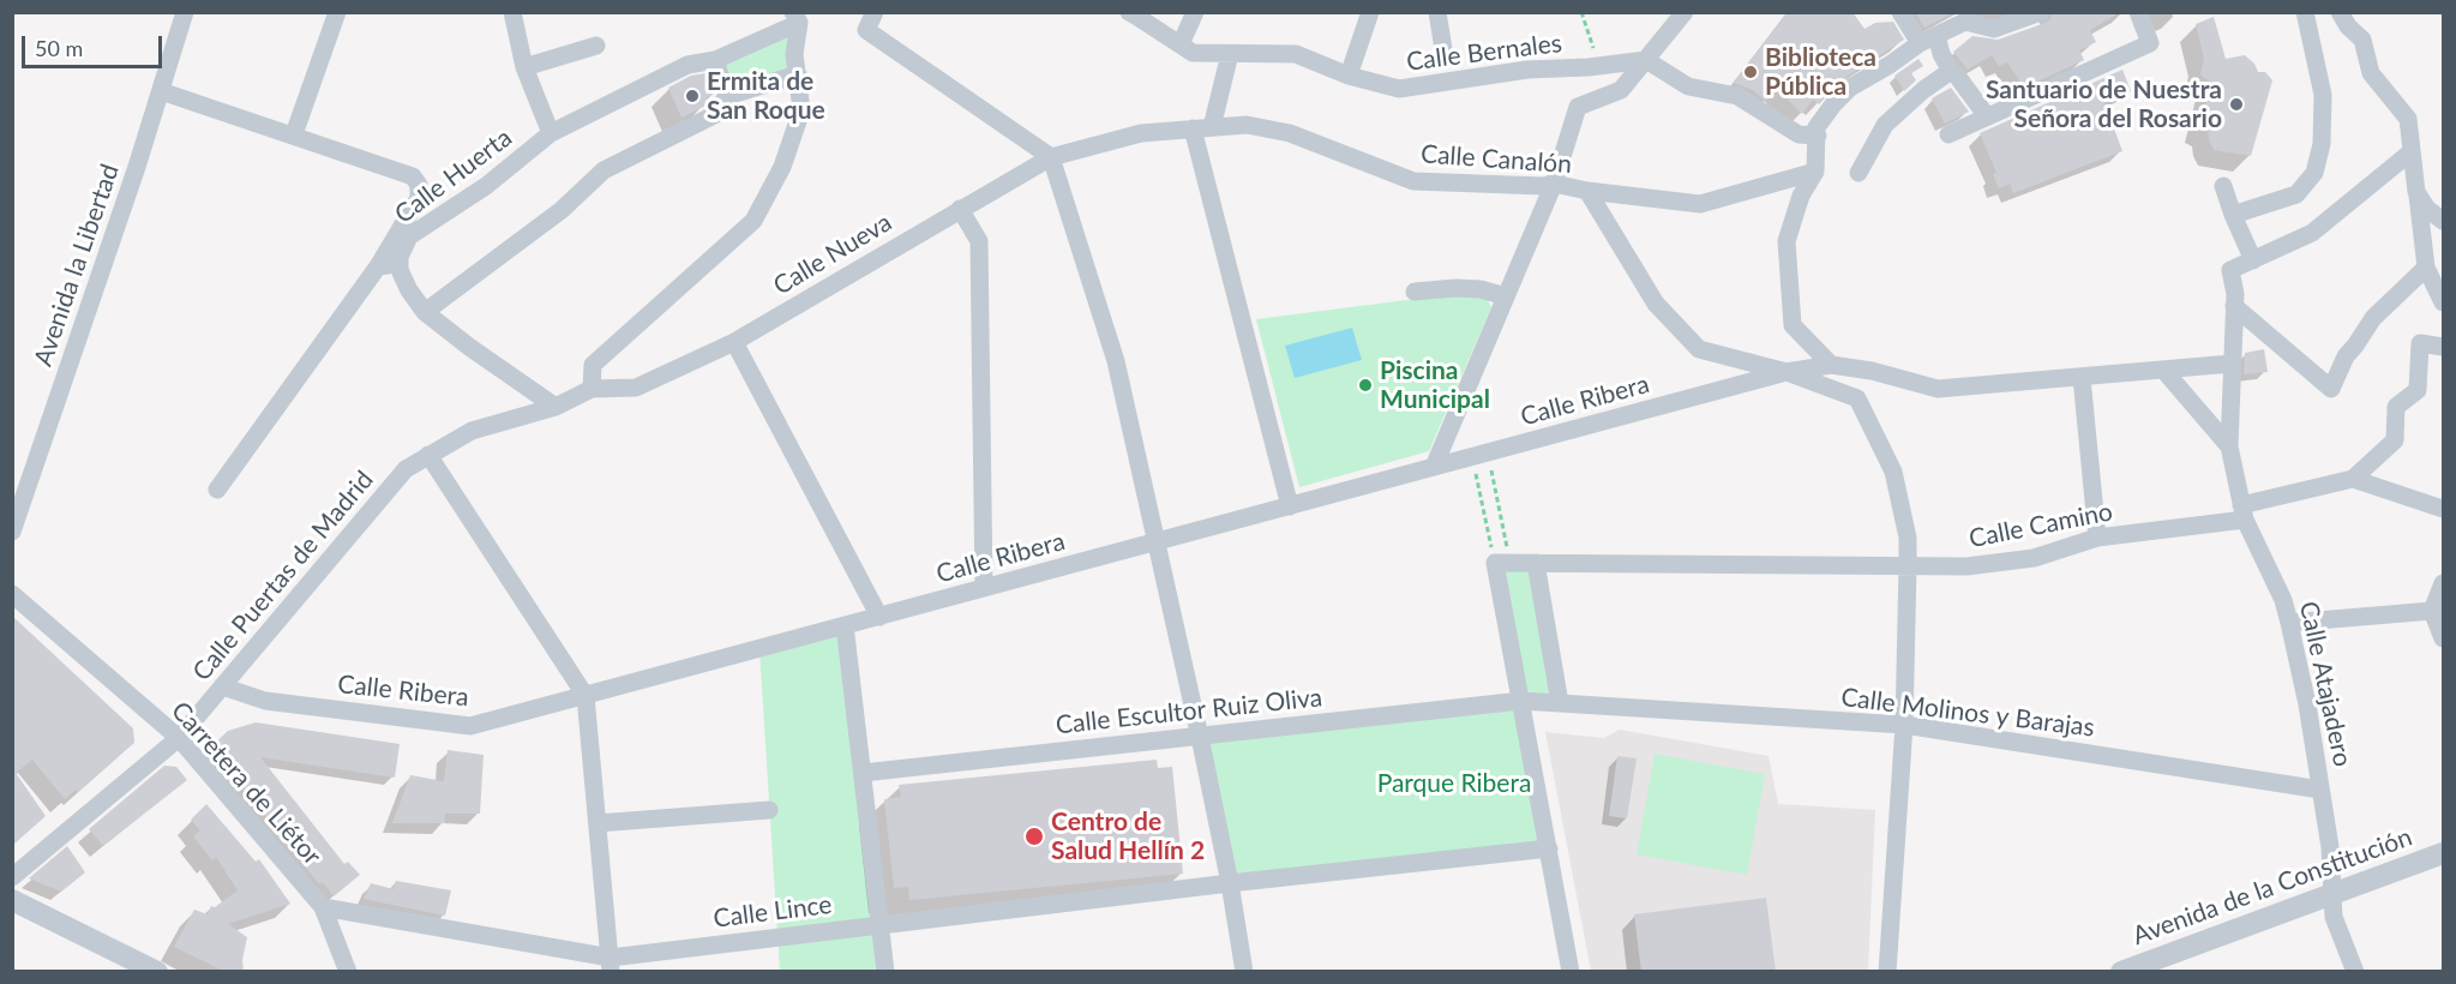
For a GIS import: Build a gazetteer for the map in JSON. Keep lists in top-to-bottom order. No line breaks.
{"streets":{"street":["Calle Bernales","Calle Canalón","Calle Huerta","Calle Nueva","Avenida la Libertad","Calle Ribera","Calle Camino","Calle Puertas de Madrid","Calle Atajadero","Calle Escultor Ruiz Oliva","Calle Molinos y Barajas","Carretera de Liétor","Avenida de la Constitución","Calle Lince"]},"crossings":[["Calle Canalón","Calle Nueva"],["Calle Huerta","Calle Puertas de Madrid"],["Calle Nueva","Calle Puertas de Madrid"],["Calle Ribera","Calle Puertas de Madrid"],["Calle Ribera","Calle Atajadero"],["Calle Camino","Calle Atajadero"],["Calle Puertas de Madrid","Carretera de Liétor"],["Calle Atajadero","Calle Molinos y Barajas"],["Calle Atajadero","Avenida de la Constitución"],["Calle Escultor Ruiz Oliva","Calle Molinos y Barajas"],["Carretera de Liétor","Calle Lince"]],"parks":["Parque Ribera"],"places":["Biblioteca Pública","Ermita de San Roque","Santuario de Nuestra Señora del Rosario","Piscina Municipal","Centro de Salud Hellín 2"],"scale_bar":"50 m"}
